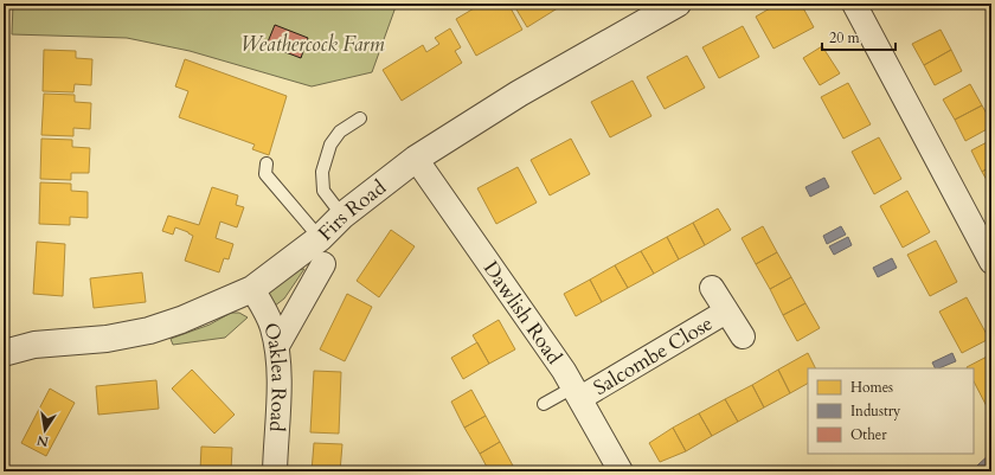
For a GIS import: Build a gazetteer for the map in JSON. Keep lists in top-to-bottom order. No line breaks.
{"streets":{"street":["Firs Road","Dawlish Road","Salcombe Close","Oaklea Road"]},"crossings":[["Firs Road","Dawlish Road"],["Firs Road","Oaklea Road"],["Dawlish Road","Salcombe Close"]],"parks":["Weathercock Farm"],"legend":["Homes","Industry","Other"],"scale_bar":"20 m","north":"bottom"}
